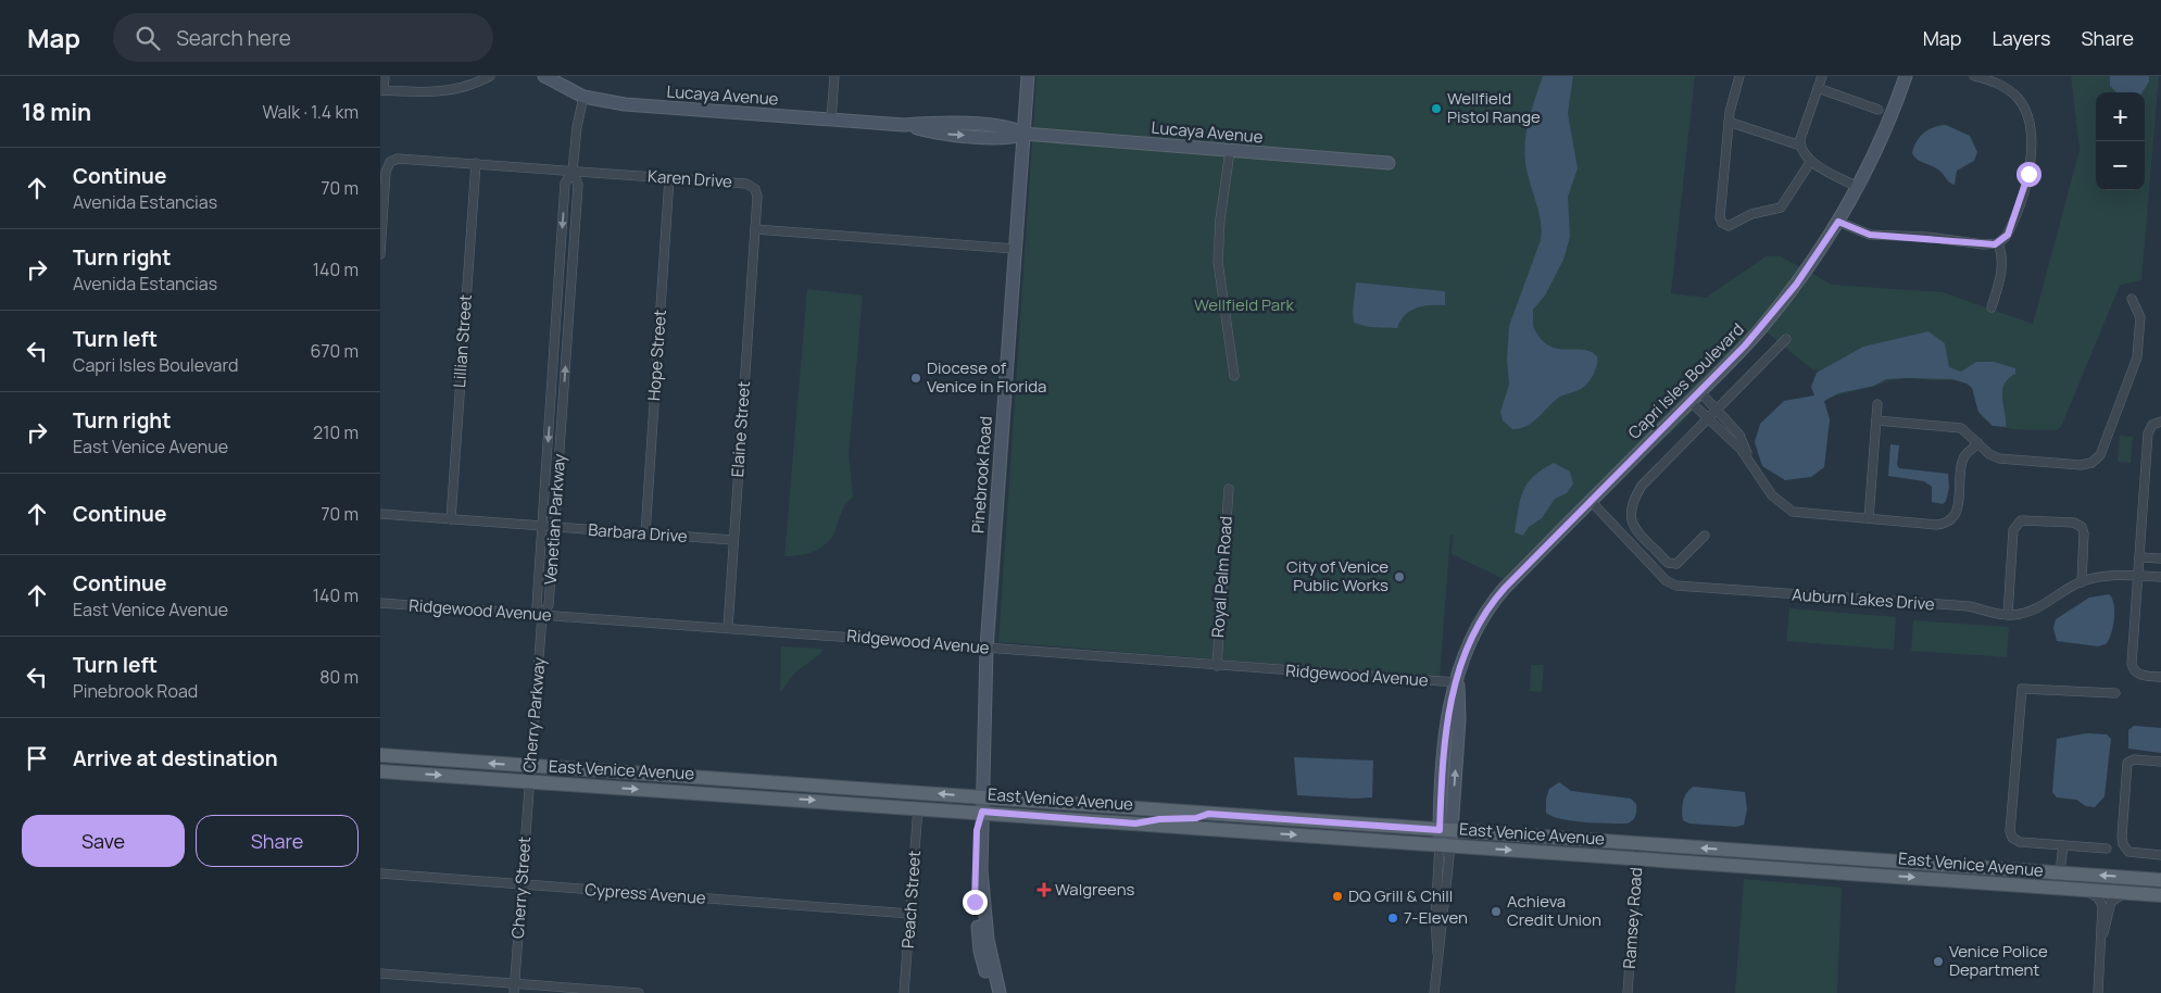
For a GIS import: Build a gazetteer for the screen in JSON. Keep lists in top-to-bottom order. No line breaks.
{"streets":{"main road":["East Venice Avenue"],"street":["Lucaya Avenue","Karen Drive","Lillian Street","Hope Street","Capri Isles Boulevard","Elaine Street","Pinebrook Road","Venetian Parkway","Barbara Drive","Royal Palm Road","Auburn Lakes Drive","Ridgewood Avenue","Cherry Parkway","Cherry Street","Cypress Avenue","Peach Street","Ramsey Road"]},"crossings":[["Lucaya Avenue","Pinebrook Road"],["Lucaya Avenue","Venetian Parkway"],["Karen Drive","Lillian Street"],["Karen Drive","Hope Street"],["Karen Drive","Elaine Street"],["Karen Drive","Venetian Parkway"],["Lillian Street","Barbara Drive"],["Hope Street","Barbara Drive"],["Capri Isles Boulevard","Auburn Lakes Drive"],["Capri Isles Boulevard","Ridgewood Avenue"],["Capri Isles Boulevard","East Venice Avenue"],["Elaine Street","Barbara Drive"],["Elaine Street","Ridgewood Avenue"],["Pinebrook Road","Ridgewood Avenue"],["Pinebrook Road","East Venice Avenue"],["Venetian Parkway","Barbara Drive"],["Venetian Parkway","Ridgewood Avenue"],["Venetian Parkway","Cherry Parkway"],["Royal Palm Road","Ridgewood Avenue"],["Ridgewood Avenue","Cherry Parkway"],["Cherry Parkway","East Venice Avenue"],["Cherry Parkway","Cherry Street"],["East Venice Avenue","Cherry Street"],["East Venice Avenue","Peach Street"],["East Venice Avenue","Ramsey Road"],["Cherry Street","Cypress Avenue"],["Cypress Avenue","Peach Street"]],"parks":["Wellfield Park"],"places":{"other":["Wellfield Pistol Range","Diocese of Venice in Florida","City of Venice Public Works","DQ Grill & Chill","Achieva Credit Union","7-Eleven","Venice Police Department"],"health":["Walgreens"]},"page":{"header":"Map","search":"Search here","nav":["Map","Layers","Share"],"heading":["18 min","Walk · 1.4 km"],"map_buttons":["+","−"],"list":[["Continue","Avenida Estancias","70 m"],["Turn right","Avenida Estancias","140 m"],["Turn left","Capri Isles Boulevard","670 m"],["Turn right","East Venice Avenue","210 m"],["Continue","70 m"],["Continue","East Venice Avenue","140 m"],["Turn left","Pinebrook Road","80 m"],"Arrive at destination"],"buttons":["Save","Share"]}}
